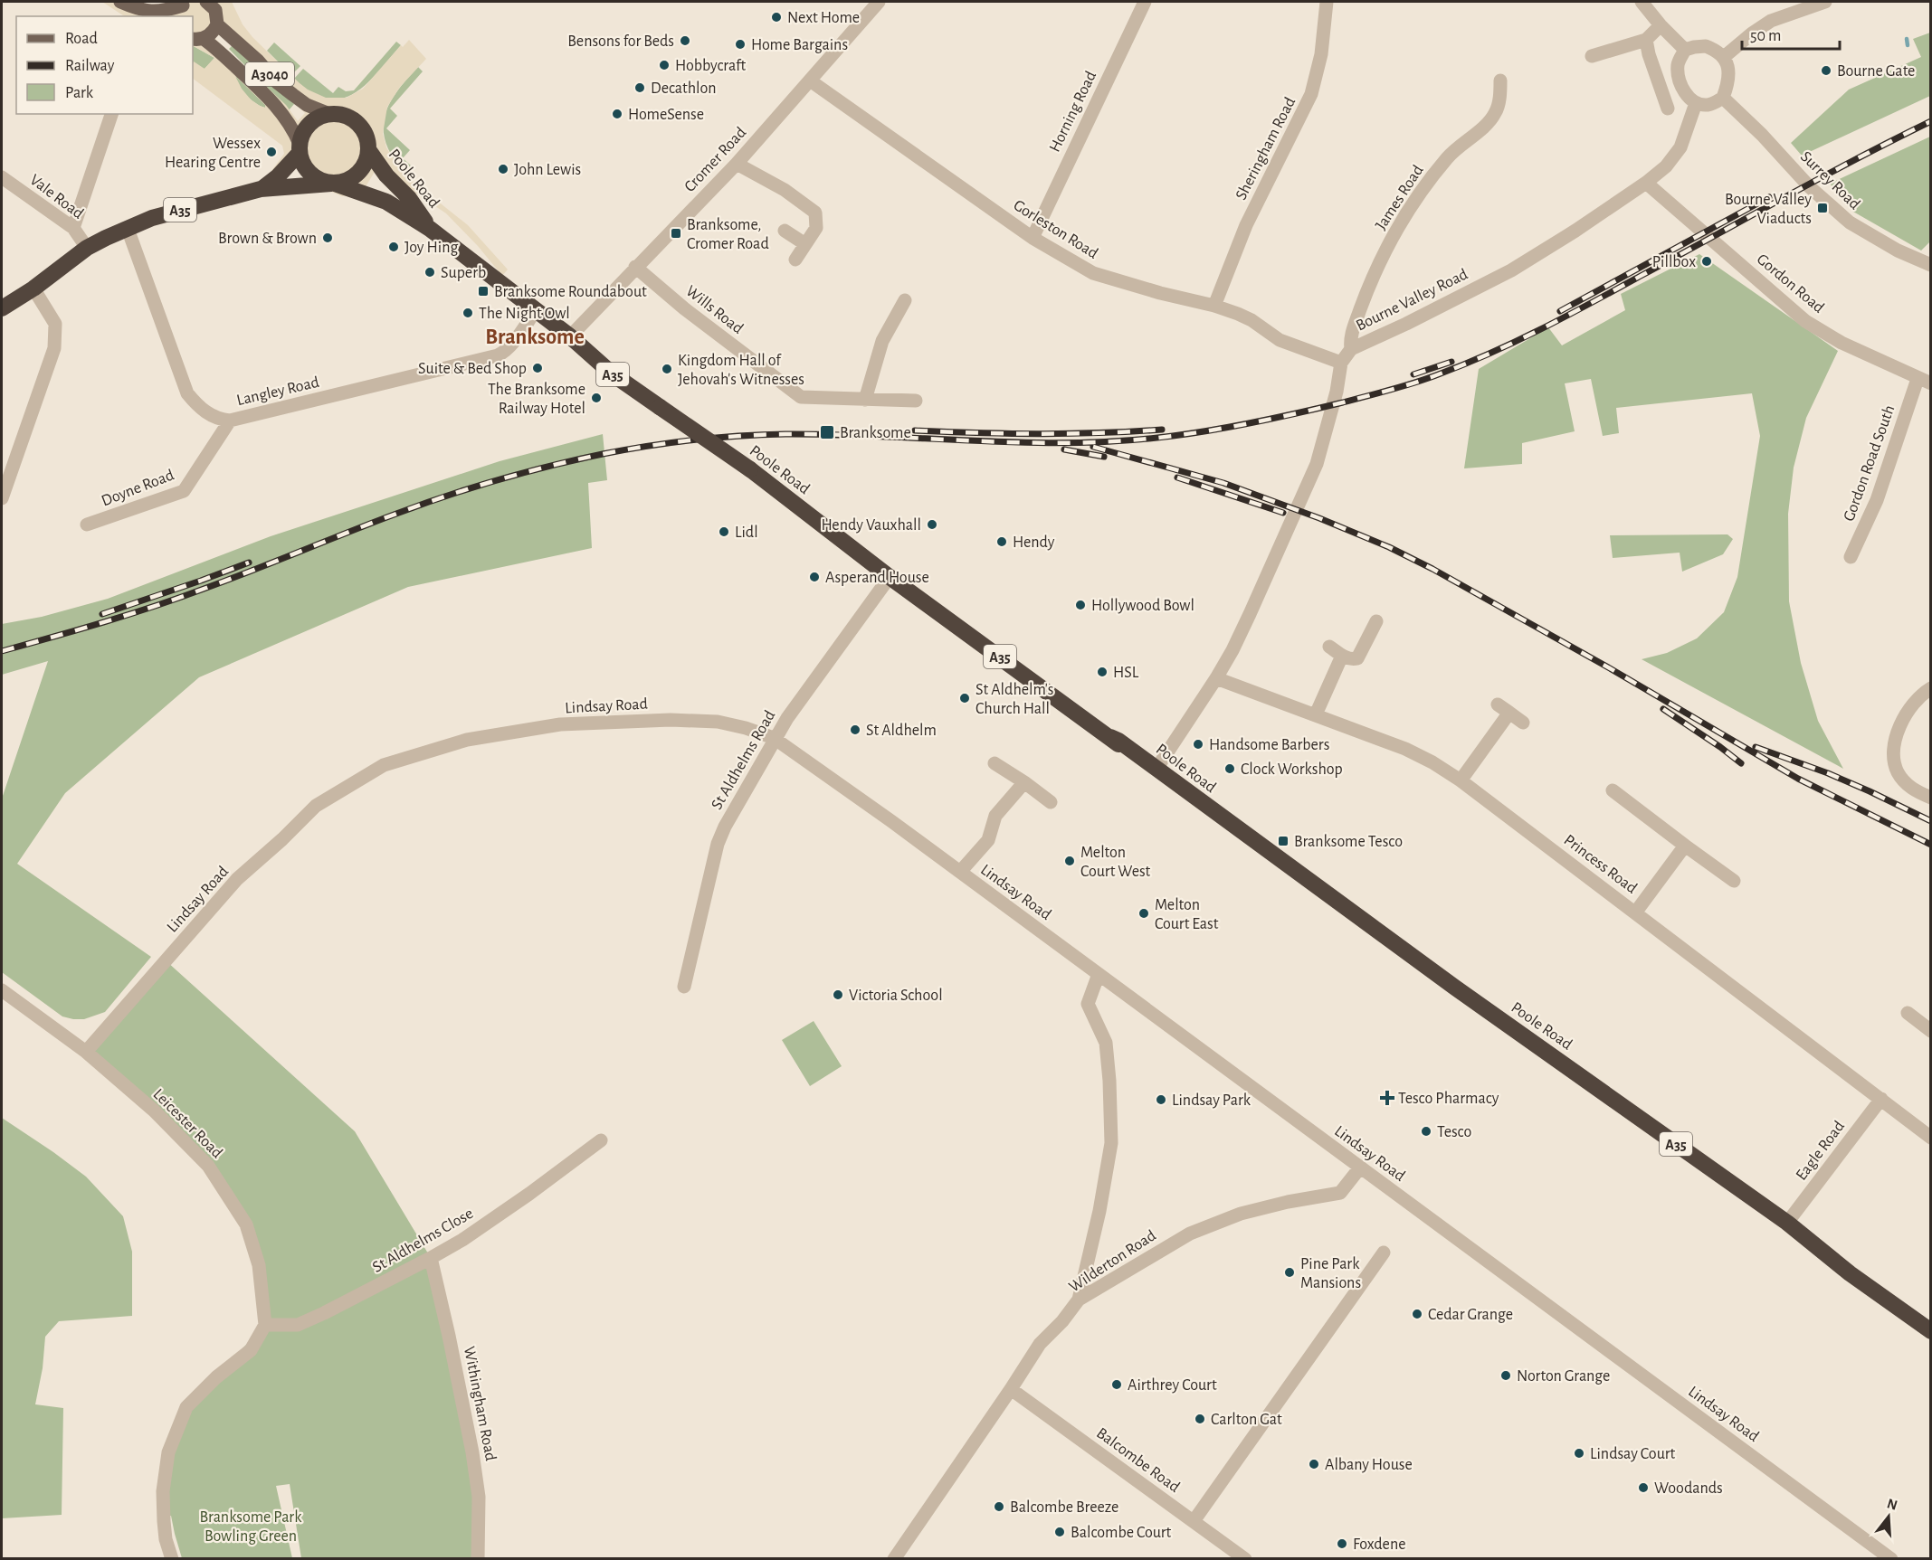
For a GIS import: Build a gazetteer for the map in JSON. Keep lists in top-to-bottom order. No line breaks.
{"streets":{"highway":["Poole Road","A35"],"main road":["A3040"],"street":["Horning Road","Sheringham Road","Cromer Road","Surrey Road","Vale Road","James Road","Gorleston Road","Gordon Road","Bourne Valley Road","Wills Road","Langley Road","Gordon Road South","Doyne Road","Lindsay Road","St Aldhelms Road","Princess Road","Leicester Road","Eagle Road","St Aldhelms Close","Wilderton Road","Withingham Road","Balcombe Road"]},"crossings":[["A3040","Poole Road"],["A3040","A35"],["Horning Road","Gorleston Road"],["Sheringham Road","Gorleston Road"],["Cromer Road","Poole Road"],["Cromer Road","Gorleston Road"],["Cromer Road","Wills Road"],["Poole Road","A35"],["Poole Road","Bourne Valley Road"],["Poole Road","Langley Road"],["Poole Road","St Aldhelms Road"],["Poole Road","Eagle Road"],["Surrey Road","Bourne Valley Road"],["Vale Road","A35"],["James Road","Bourne Valley Road"],["A35","Langley Road"],["Gorleston Road","Bourne Valley Road"],["Gordon Road","Bourne Valley Road"],["Gordon Road","Gordon Road South"],["Bourne Valley Road","Princess Road"],["Langley Road","Doyne Road"],["Lindsay Road","St Aldhelms Road"],["Lindsay Road","Leicester Road"],["Lindsay Road","Wilderton Road"],["Princess Road","Eagle Road"],["Leicester Road","St Aldhelms Close"],["St Aldhelms Close","Withingham Road"],["Wilderton Road","Balcombe Road"]],"districts":["Branksome"],"parks":["Branksome Park Bowling Green"],"places":{"other":["Next Home","Bensons for Beds","Home Bargains","Hobbycraft","Bourne Gate","Decathlon","HomeSense","Wessex Hearing Centre","John Lewis","Brown & Brown","Joy Hing","Pillbox","Superb","The Night Owl","Suite & Bed Shop","Kingdom Hall of Jehovah's Witnesses","The Branksome Railway Hotel","Hendy Vauxhall","Lidl","Hendy","Asperand House","Hollywood Bowl","HSL","St Aldhelm's Church Hall","St Aldhelm","Handsome Barbers","Clock Workshop","Melton Court West","Melton Court East","Victoria School","Lindsay Park","Tesco","Pine Park Mansions","Cedar Grange","Norton Grange","Airthrey Court","Carlton Gat","Lindsay Court","Albany House","Woodands","Balcombe Breeze","Balcombe Court","Foxdene"],"transit":["Bourne Valley Viaducts","Branksome, Cromer Road","Branksome Roundabout","Branksome","Branksome Tesco"],"health":["Tesco Pharmacy"]},"legend":["Road","Railway","Park"],"scale_bar":"50 m","north":"top"}
